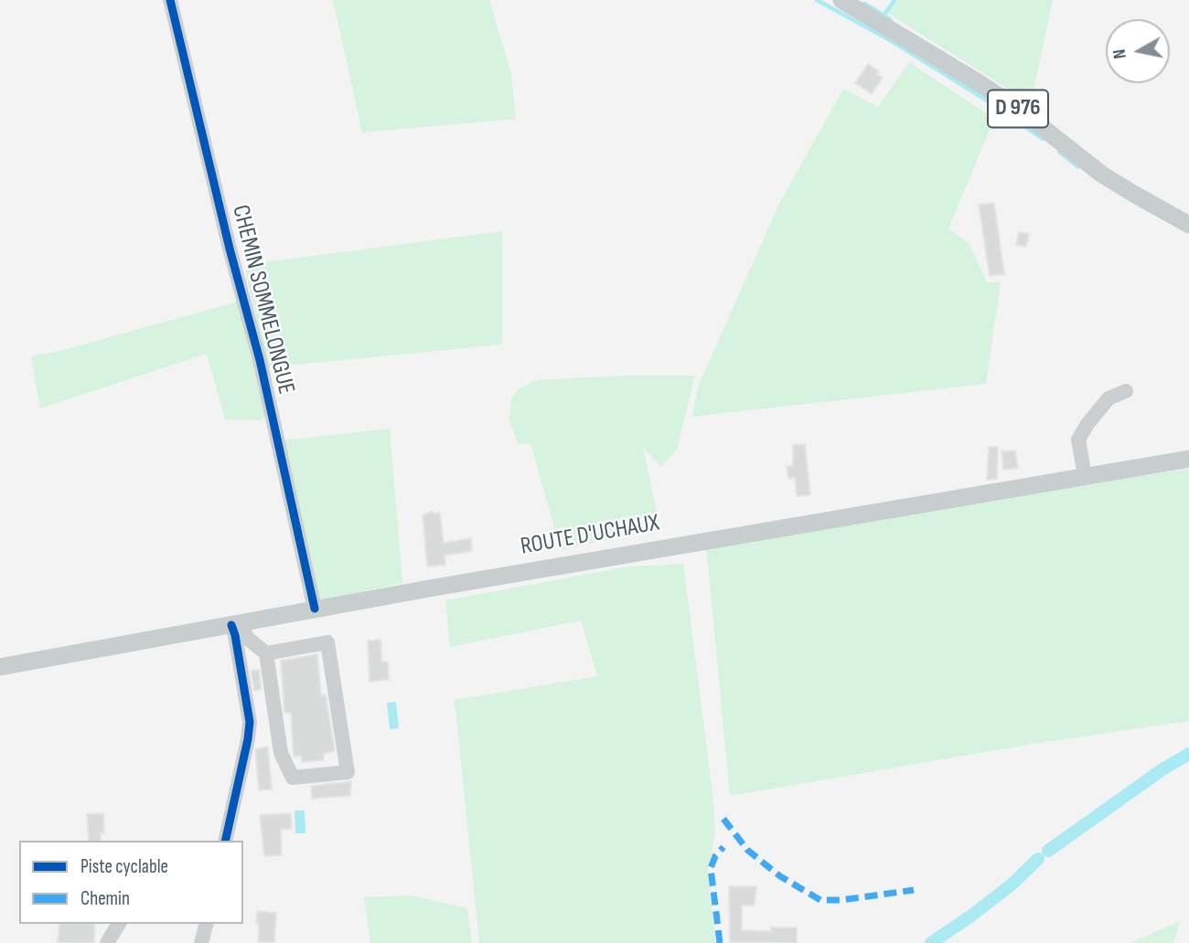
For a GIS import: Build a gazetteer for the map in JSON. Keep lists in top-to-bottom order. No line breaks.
{"streets":{"main road":["D 976","ROUTE D'UCHAUX"],"street":["CHEMIN SOMMELONGUE"]},"crossings":[["CHEMIN SOMMELONGUE","ROUTE D'UCHAUX"]],"legend":["Piste cyclable","Chemin"],"north":"left"}
